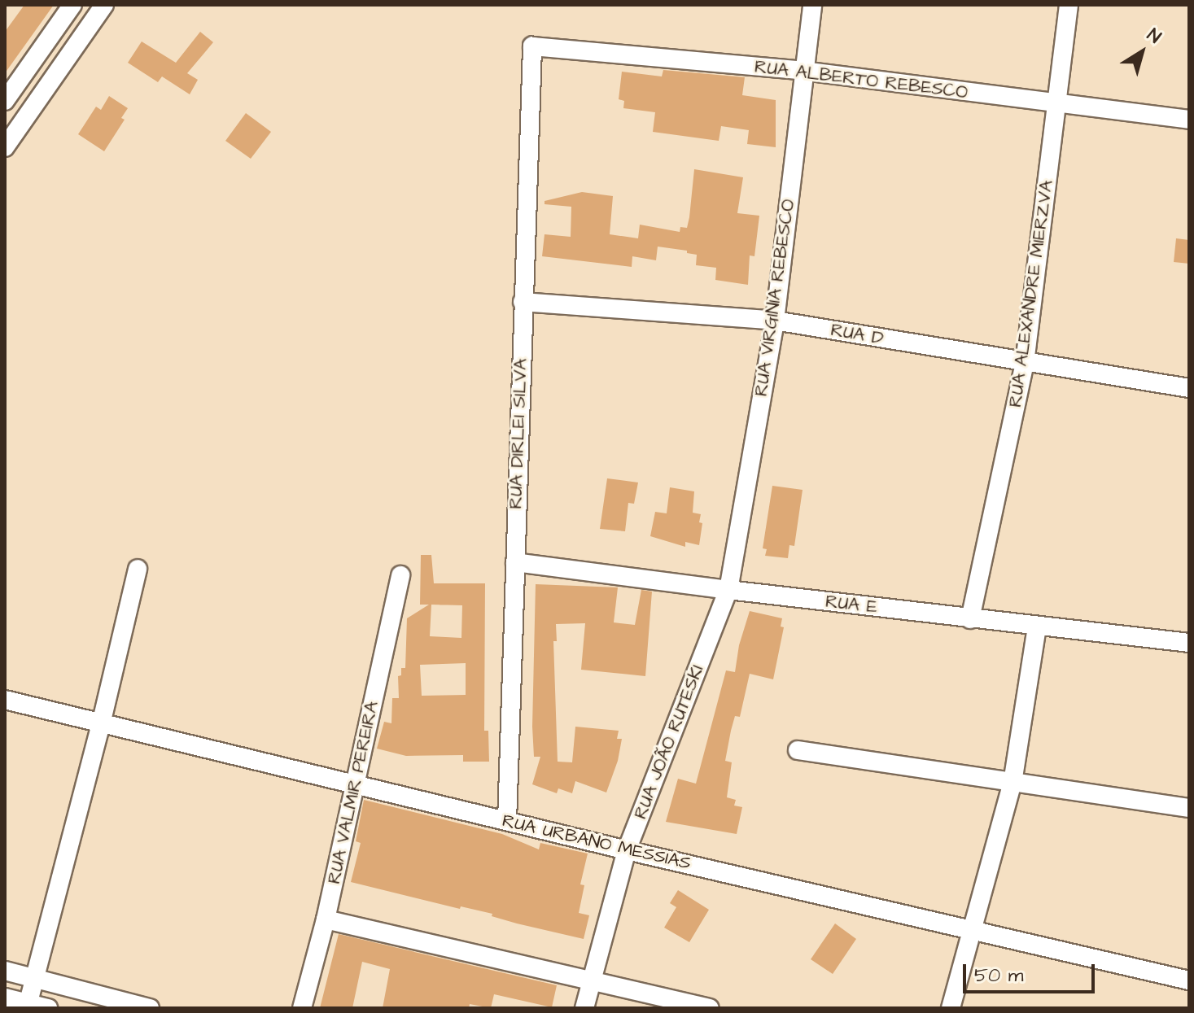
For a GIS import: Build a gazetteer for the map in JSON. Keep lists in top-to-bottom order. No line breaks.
{"streets":{"street":["RUA ALBERTO REBESCO","RUA ALEXANDRE MIERZVA","RUA VIRGINIA REBESCO","RUA D","RUA DIRLEI SILVA","RUA E","RUA JOÃO RUTESKI","RUA VALMIR PEREIRA","RUA URBANO MESSIAS"]},"crossings":[["RUA ALBERTO REBESCO","RUA ALEXANDRE MIERZVA"],["RUA ALBERTO REBESCO","RUA VIRGINIA REBESCO"],["RUA ALBERTO REBESCO","RUA DIRLEI SILVA"],["RUA ALEXANDRE MIERZVA","RUA D"],["RUA ALEXANDRE MIERZVA","RUA E"],["RUA VIRGINIA REBESCO","RUA D"],["RUA VIRGINIA REBESCO","RUA E"],["RUA VIRGINIA REBESCO","RUA JOÃO RUTESKI"],["RUA D","RUA DIRLEI SILVA"],["RUA DIRLEI SILVA","RUA E"],["RUA DIRLEI SILVA","RUA URBANO MESSIAS"],["RUA E","RUA JOÃO RUTESKI"],["RUA JOÃO RUTESKI","RUA URBANO MESSIAS"],["RUA VALMIR PEREIRA","RUA URBANO MESSIAS"]],"scale_bar":"50 m","north":"top right"}
